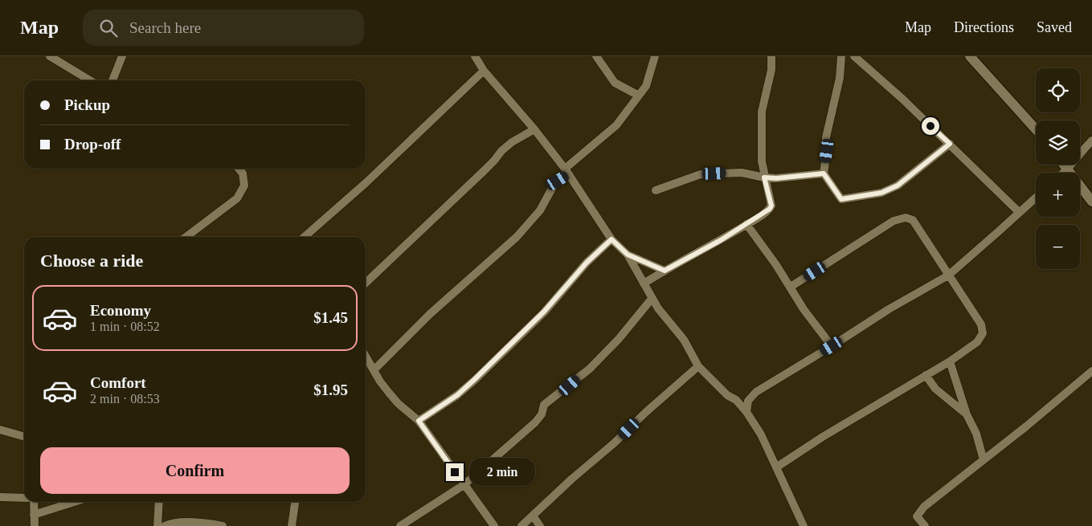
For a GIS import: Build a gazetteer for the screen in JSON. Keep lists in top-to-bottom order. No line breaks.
{"page":{"header":"Map","search":"Search here","nav":["Map","Directions","Saved"],"map_buttons":["+","−"],"banner":["Pickup","Drop-off"],"heading":"Choose a ride","list":[{"name":"Economy","note":"1 min · 08:52","value":"$1.45"},{"name":"Comfort","note":"2 min · 08:53","value":"$1.95"}],"buttons":"Confirm","bubble":"2 min"}}
